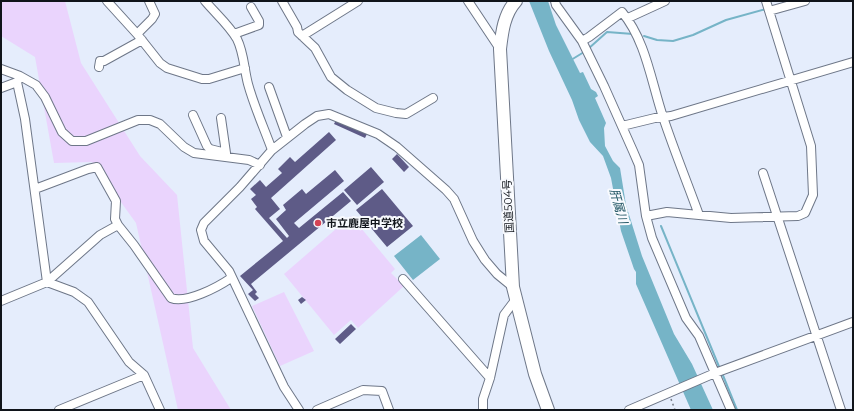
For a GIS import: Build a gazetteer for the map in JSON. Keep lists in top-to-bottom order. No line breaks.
{"streets":{"highway":["国道504号"]},"water":["肝属川"],"places":["市立鹿屋中学校"]}
